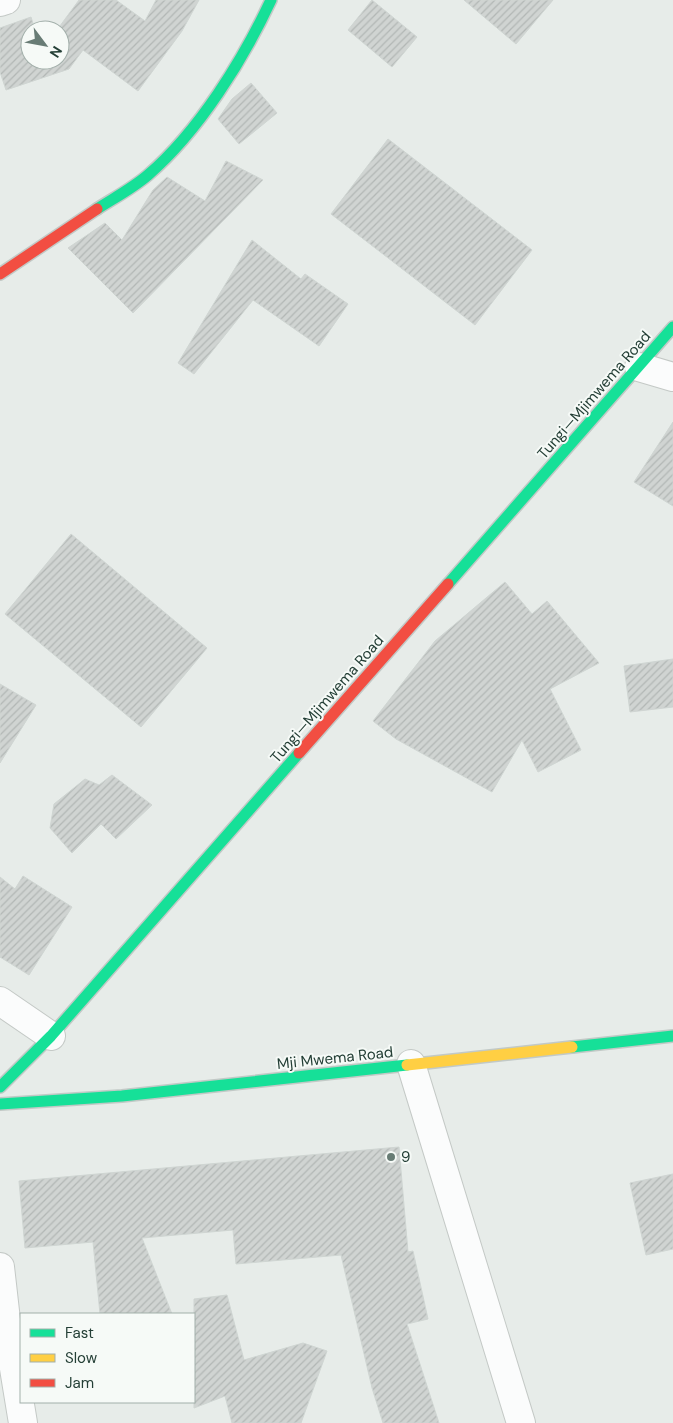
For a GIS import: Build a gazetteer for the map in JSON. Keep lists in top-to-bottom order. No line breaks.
{"streets":{"street":["Tungi—Mjimwema Road","Mji Mwema Road"]},"places":["9"],"legend":["Fast","Slow","Jam"],"north":"bottom right"}
